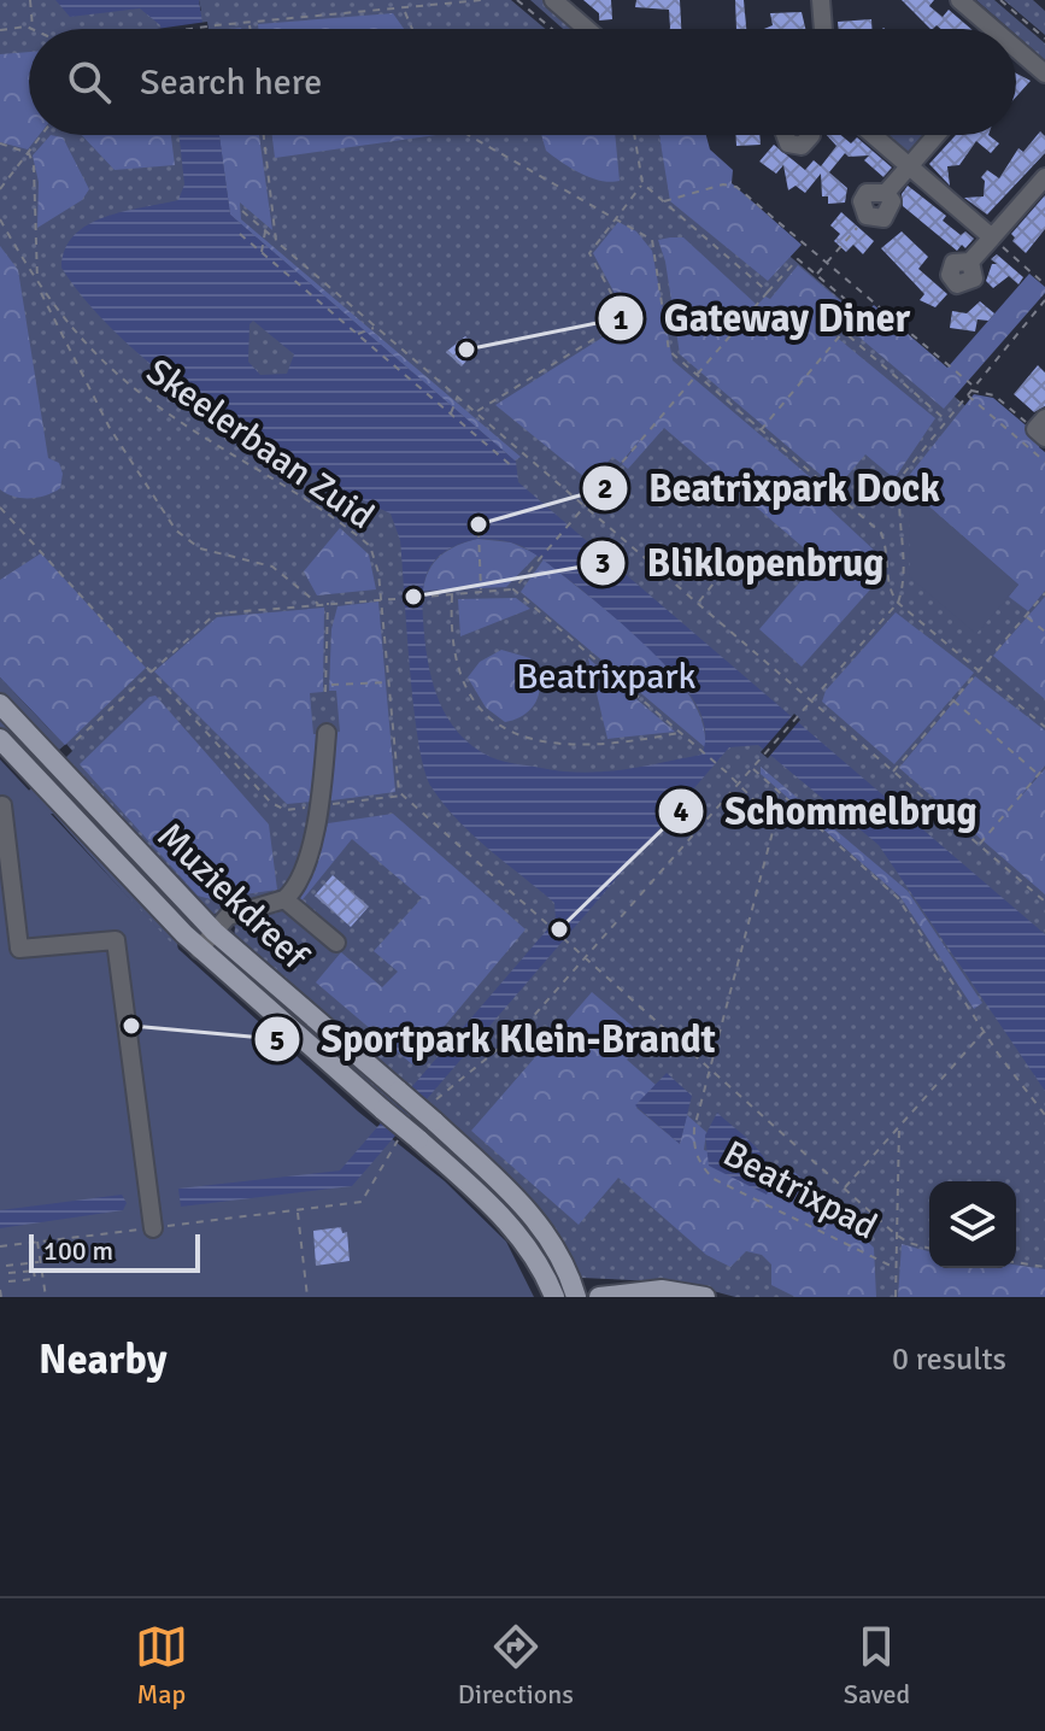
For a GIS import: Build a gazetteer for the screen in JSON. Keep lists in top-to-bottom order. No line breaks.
{"streets":{"main road":["Muziekdreef"],"path":["Skeelerbaan Zuid","Beatrixpad"]},"parks":["Beatrixpark"],"places":["Gateway Diner","Beatrixpark Dock","Bliklopenbrug","Schommelbrug","Sportpark Klein-Brandt"],"scale_bar":"100 m","page":{"search":"Search here","scale":"100 m","heading":["Nearby","0 results"],"nav":["Map","Directions","Saved"]}}
